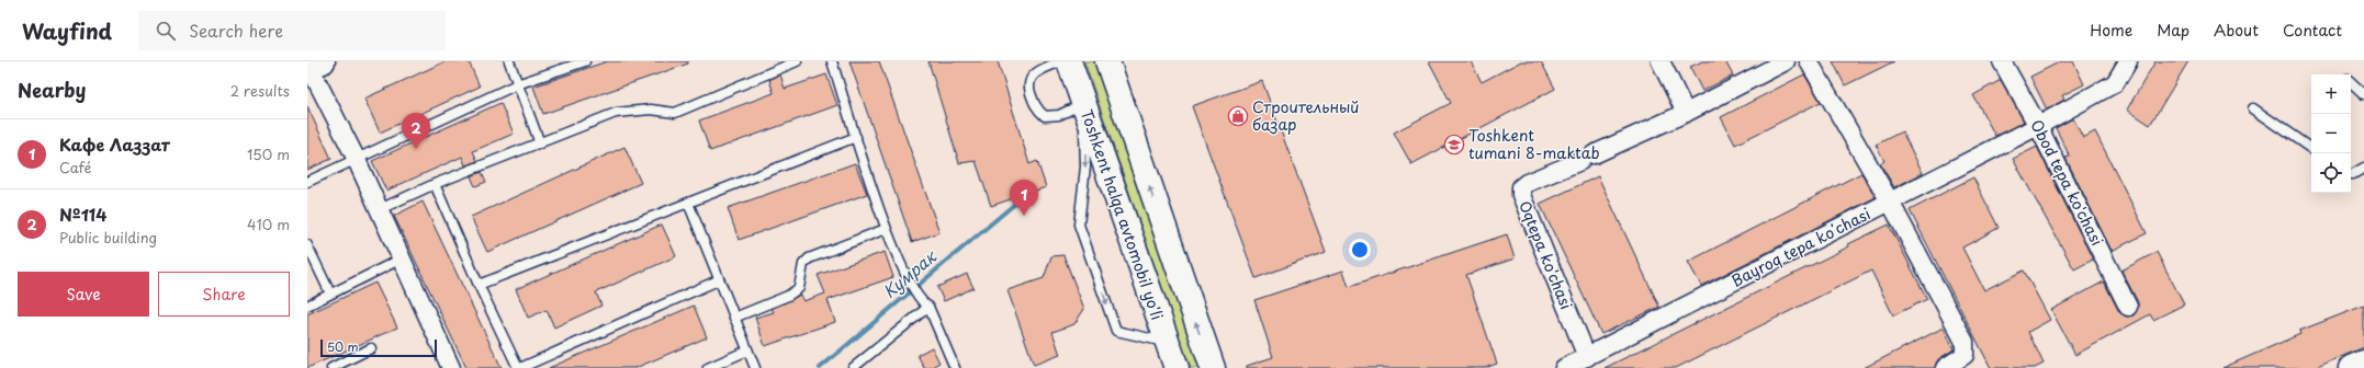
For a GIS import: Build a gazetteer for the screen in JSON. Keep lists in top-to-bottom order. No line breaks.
{"streets":{"main road":["Toshkent halqa avtomobil yo'li"],"street":["Obod tepa ko'chasi","Bayroq tepa koʻchasi","Oqtepa ko'chasi"]},"crossings":[["Obod tepa ko'chasi","Bayroq tepa koʻchasi"],["Bayroq tepa koʻchasi","Oqtepa ko'chasi"]],"water":["Кумрак"],"places":{"shop":["Строительный базар"],"school or university":["Toshkent tumani 8-maktab"]},"scale_bar":"50 m","page":{"header":"Wayfind","search":"Search here","nav":["Home","Map","About","Contact"],"heading":["Nearby","2 results"],"map_buttons":["+","−"],"pins":["2","1"],"list":[{"mark":"1","name":"Кафе Лаззат","note":"Café","value":"150 m"},{"mark":"2","name":"№114","note":"Public building","value":"410 m"}],"buttons":["Save","Share"],"scale":"50 m"}}
